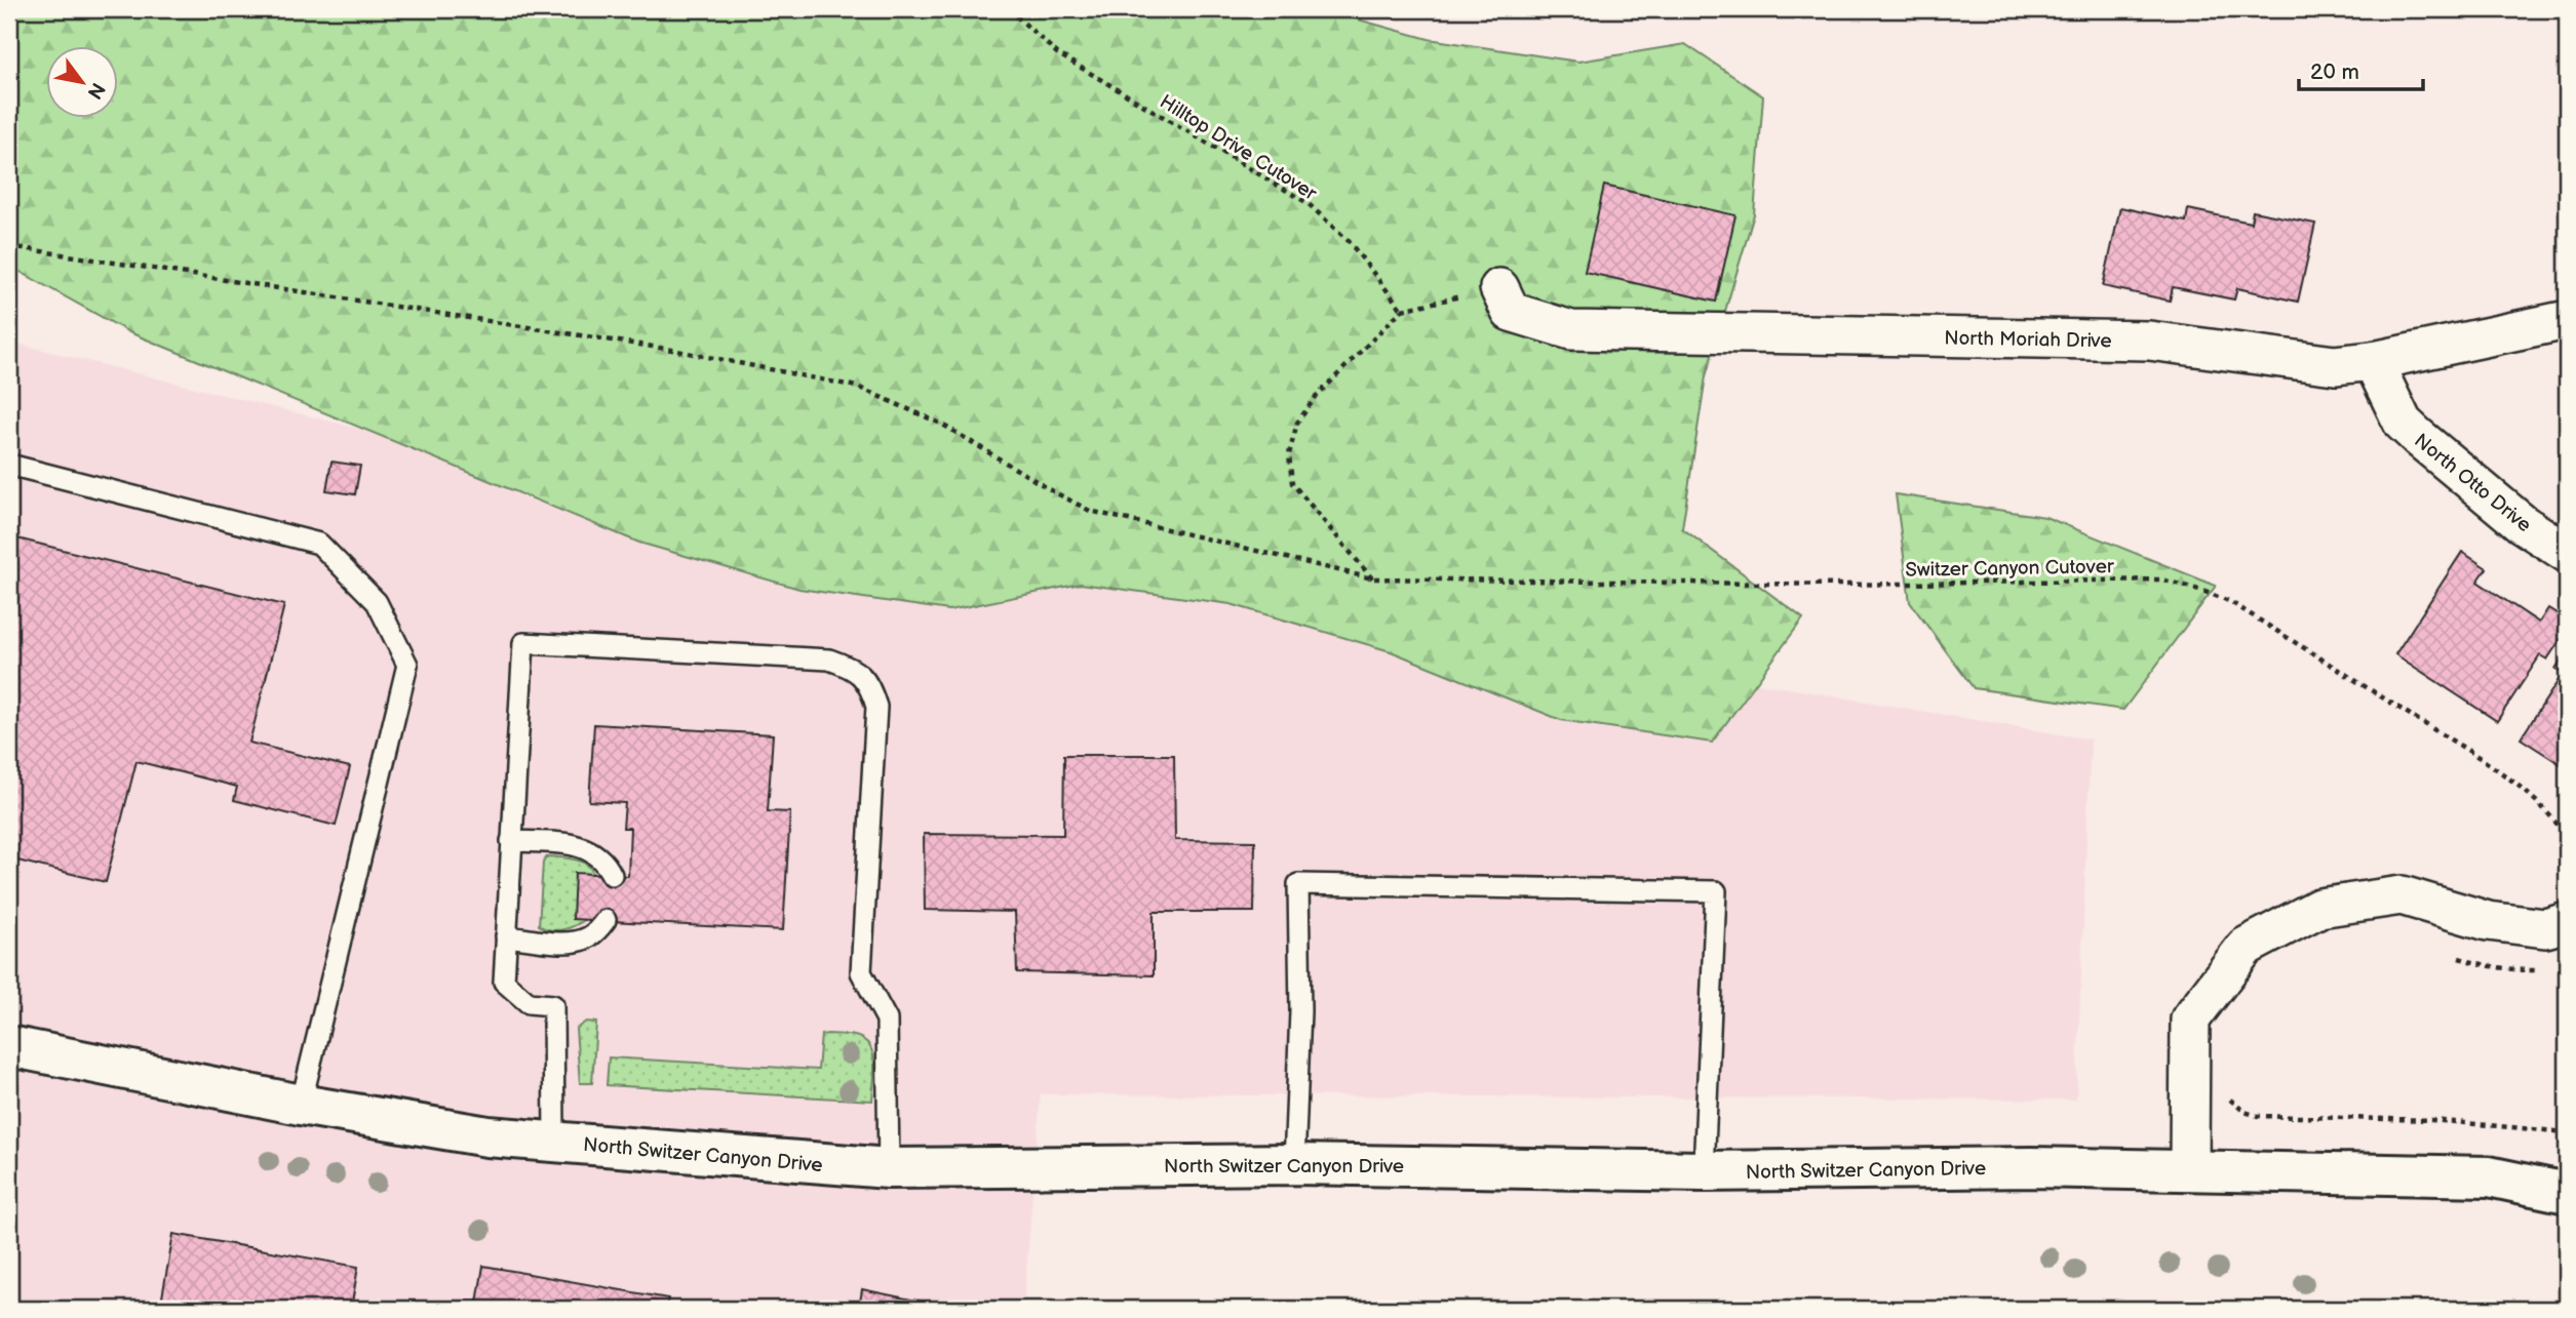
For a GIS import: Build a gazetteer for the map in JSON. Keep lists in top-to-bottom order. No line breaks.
{"streets":{"street":["North Moriah Drive","North Otto Drive","North Switzer Canyon Drive"],"path":["Hilltop Drive Cutover","Switzer Canyon Cutover"]},"crossings":[["North Moriah Drive","North Otto Drive"]],"scale_bar":"20 m","north":"bottom right"}
